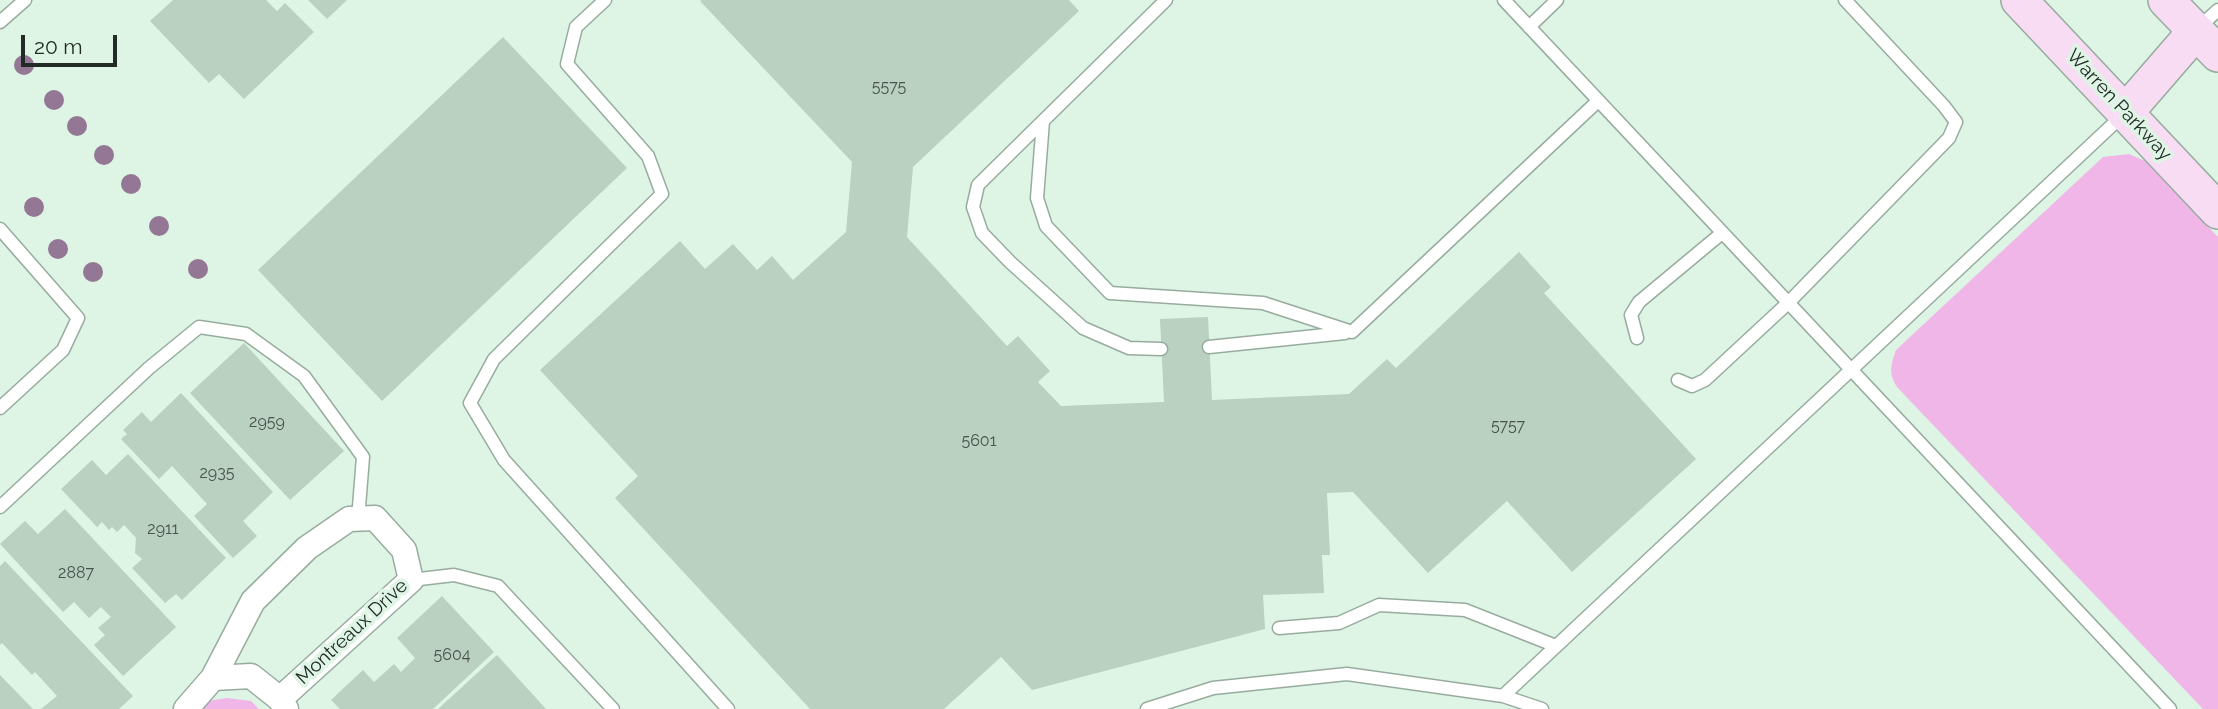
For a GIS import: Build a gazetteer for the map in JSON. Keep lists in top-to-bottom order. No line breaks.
{"streets":{"main road":["Warren Parkway"],"street":["Montreaux Drive"]},"house_numbers":["5575","2959","5757","5601","2935","2911","2887","5604"],"scale_bar":"20 m"}
